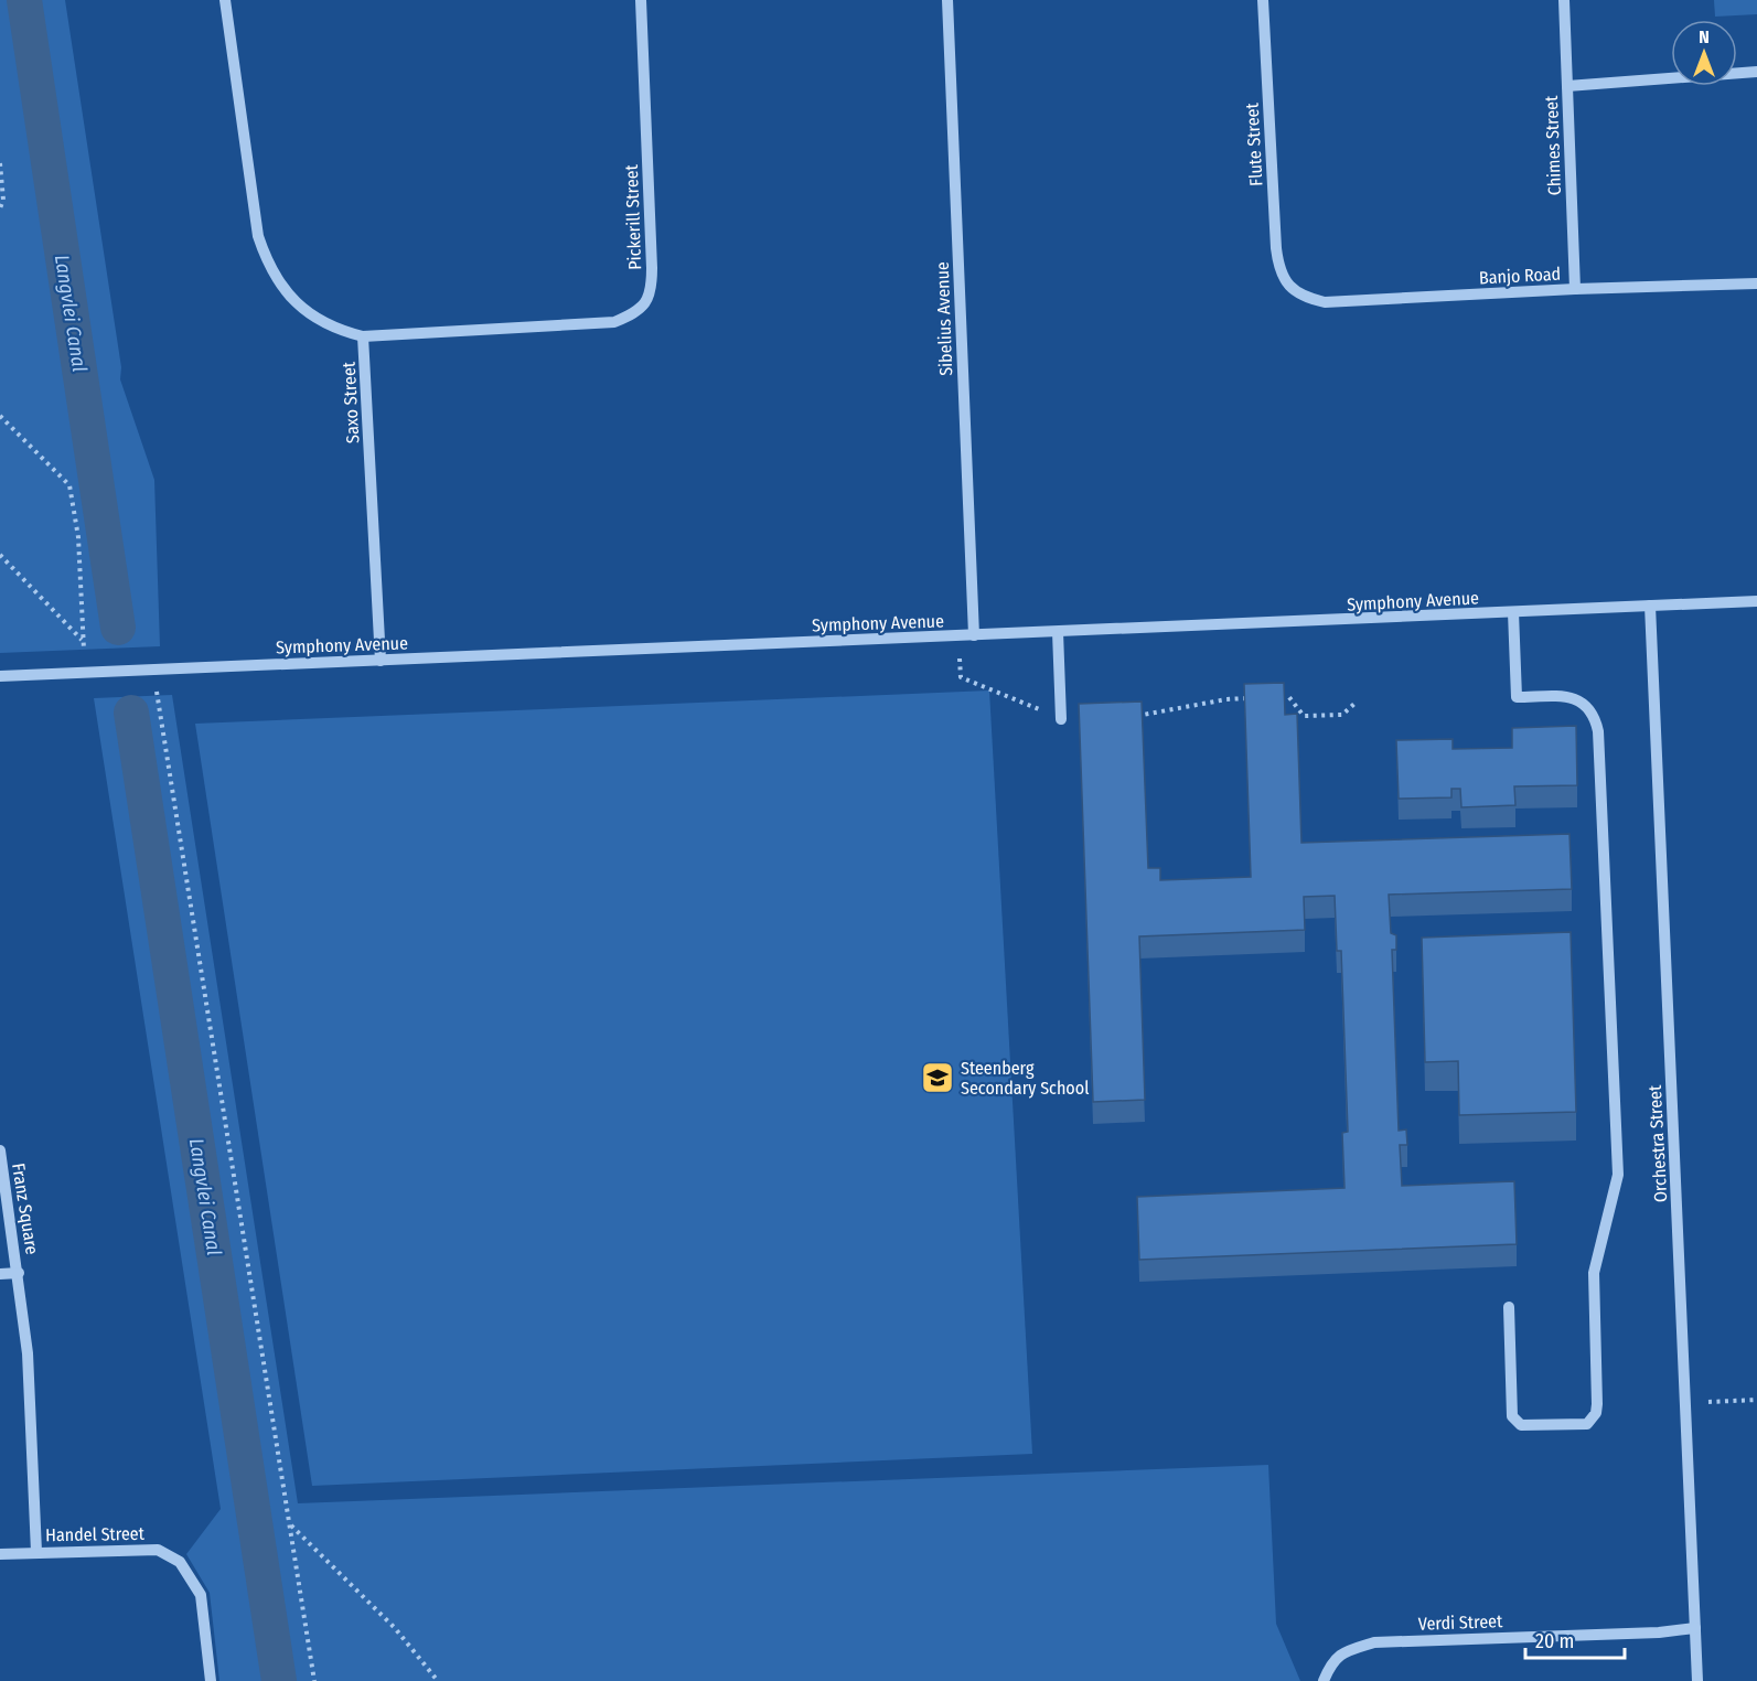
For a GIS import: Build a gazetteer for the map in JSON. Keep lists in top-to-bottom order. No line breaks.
{"streets":{"street":["Flute Street","Chimes Street","Pickerill Street","Banjo Road","Sibelius Avenue","Saxo Street","Symphony Avenue","Orchestra Street","Franz Square","Handel Street","Verdi Street"]},"crossings":[["Flute Street","Banjo Road"],["Chimes Street","Banjo Road"],["Pickerill Street","Saxo Street"],["Sibelius Avenue","Symphony Avenue"],["Saxo Street","Symphony Avenue"],["Symphony Avenue","Orchestra Street"],["Orchestra Street","Verdi Street"],["Franz Square","Handel Street"]],"water":["Langvlei Canal"],"places":{"school or university":["Steenberg Secondary School"]},"scale_bar":"20 m","north":"top"}
